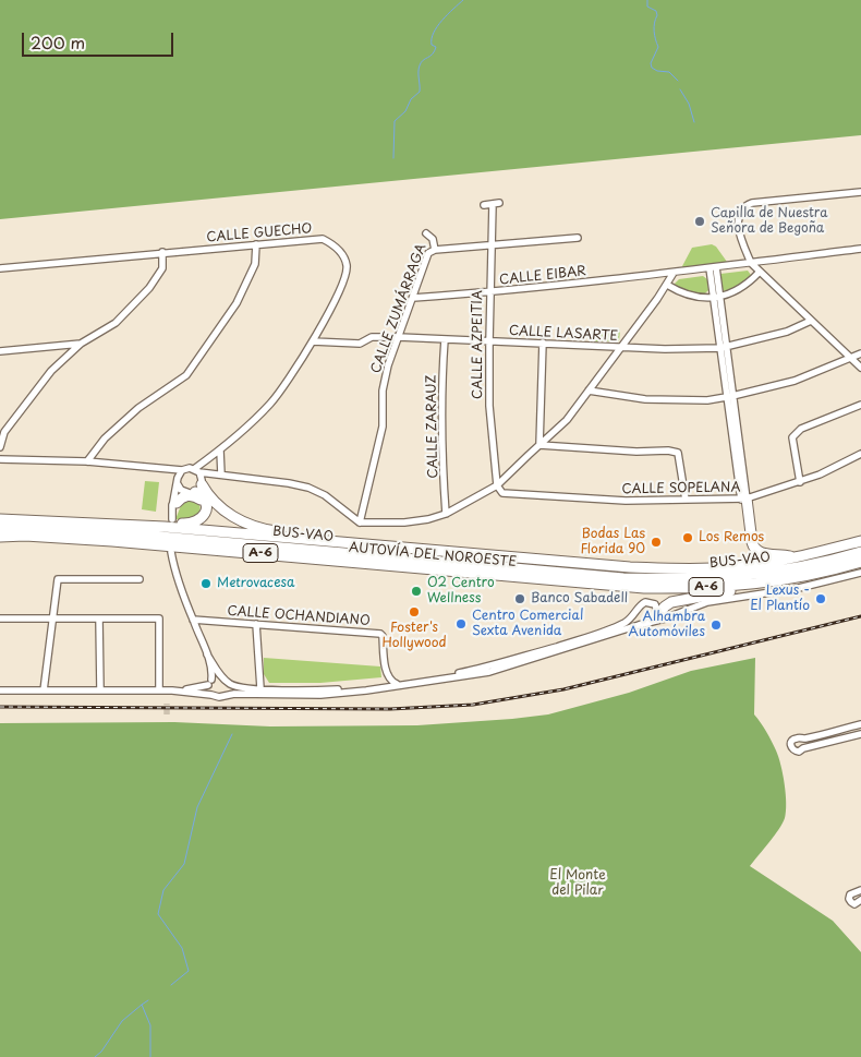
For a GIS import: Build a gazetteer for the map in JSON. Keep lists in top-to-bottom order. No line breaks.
{"streets":{"highway":["BUS-VAO","A-6","AUTOVÍA DEL NOROESTE"],"street":["CALLE GUECHO","CALLE EIBAR","CALLE ZUMÁRRAGA","CALLE LASARTE","CALLE AZPEITIA","CALLE ZARAUZ","CALLE SOPELANA","CALLE OCHANDIANO"]},"crossings":[["CALLE GUECHO","CALLE LASARTE"],["CALLE EIBAR","CALLE ZUMÁRRAGA"],["CALLE EIBAR","CALLE AZPEITIA"],["CALLE ZUMÁRRAGA","CALLE LASARTE"],["CALLE LASARTE","CALLE AZPEITIA"],["CALLE LASARTE","CALLE ZARAUZ"],["CALLE AZPEITIA","CALLE SOPELANA"]],"parks":["El Monte del Pilar"],"places":["Capilla de Nuestra Señora de Begoña","Los Remos","Bodas Las Florida 90","Metrovacesa","O2 Centro Wellness","Banco Sabadell","Lexus - El Plantío","Foster's Hollywood","Centro Comercial Sexta Avenida","Alhambra Automóviles"],"scale_bar":"200 m"}
